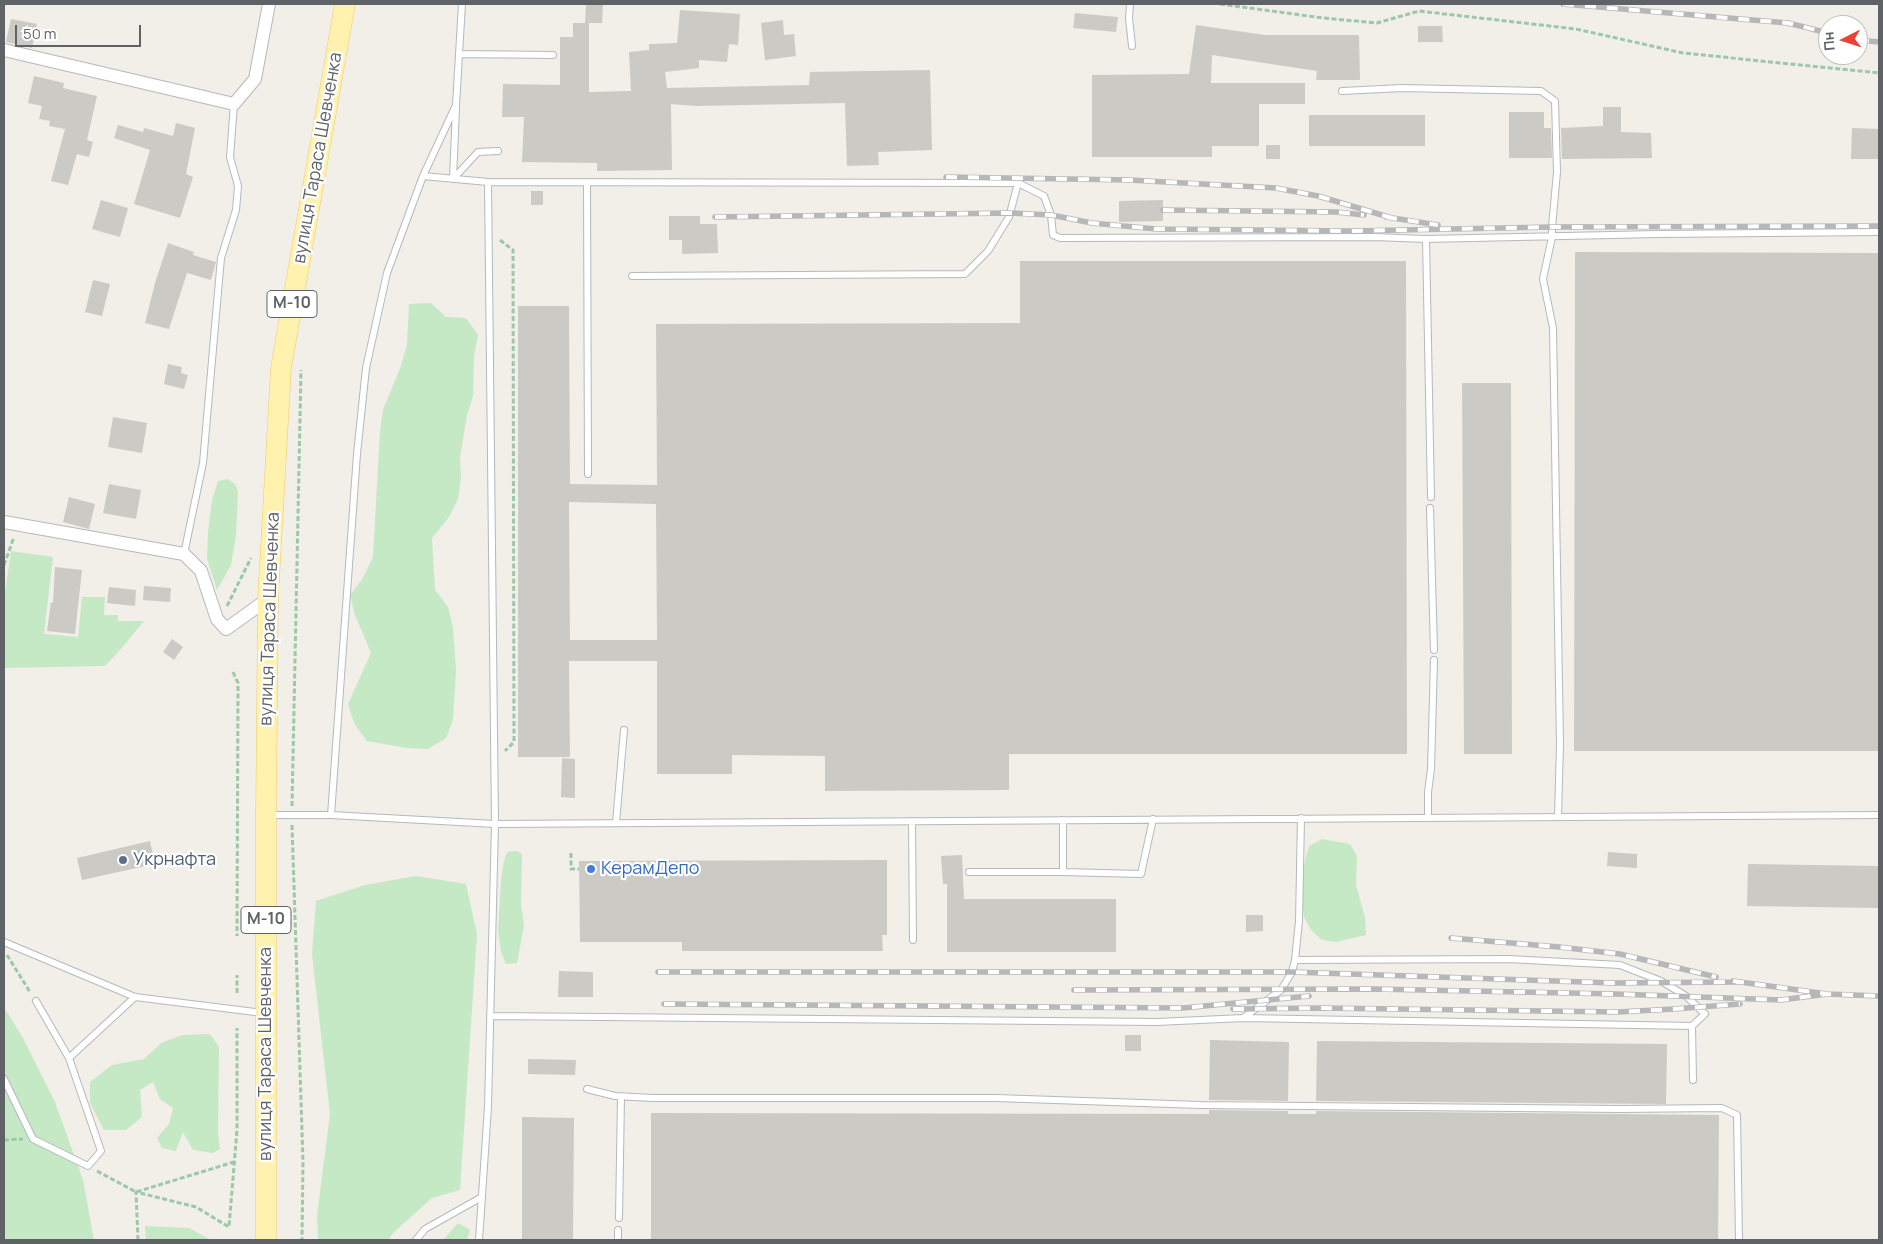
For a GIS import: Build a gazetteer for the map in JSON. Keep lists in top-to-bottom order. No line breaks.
{"streets":{"main road":["вулиця Тараса Шевченка","М-10"]},"places":["Укрнафта","КерамДепо"],"scale_bar":"50 m","north":"left"}
